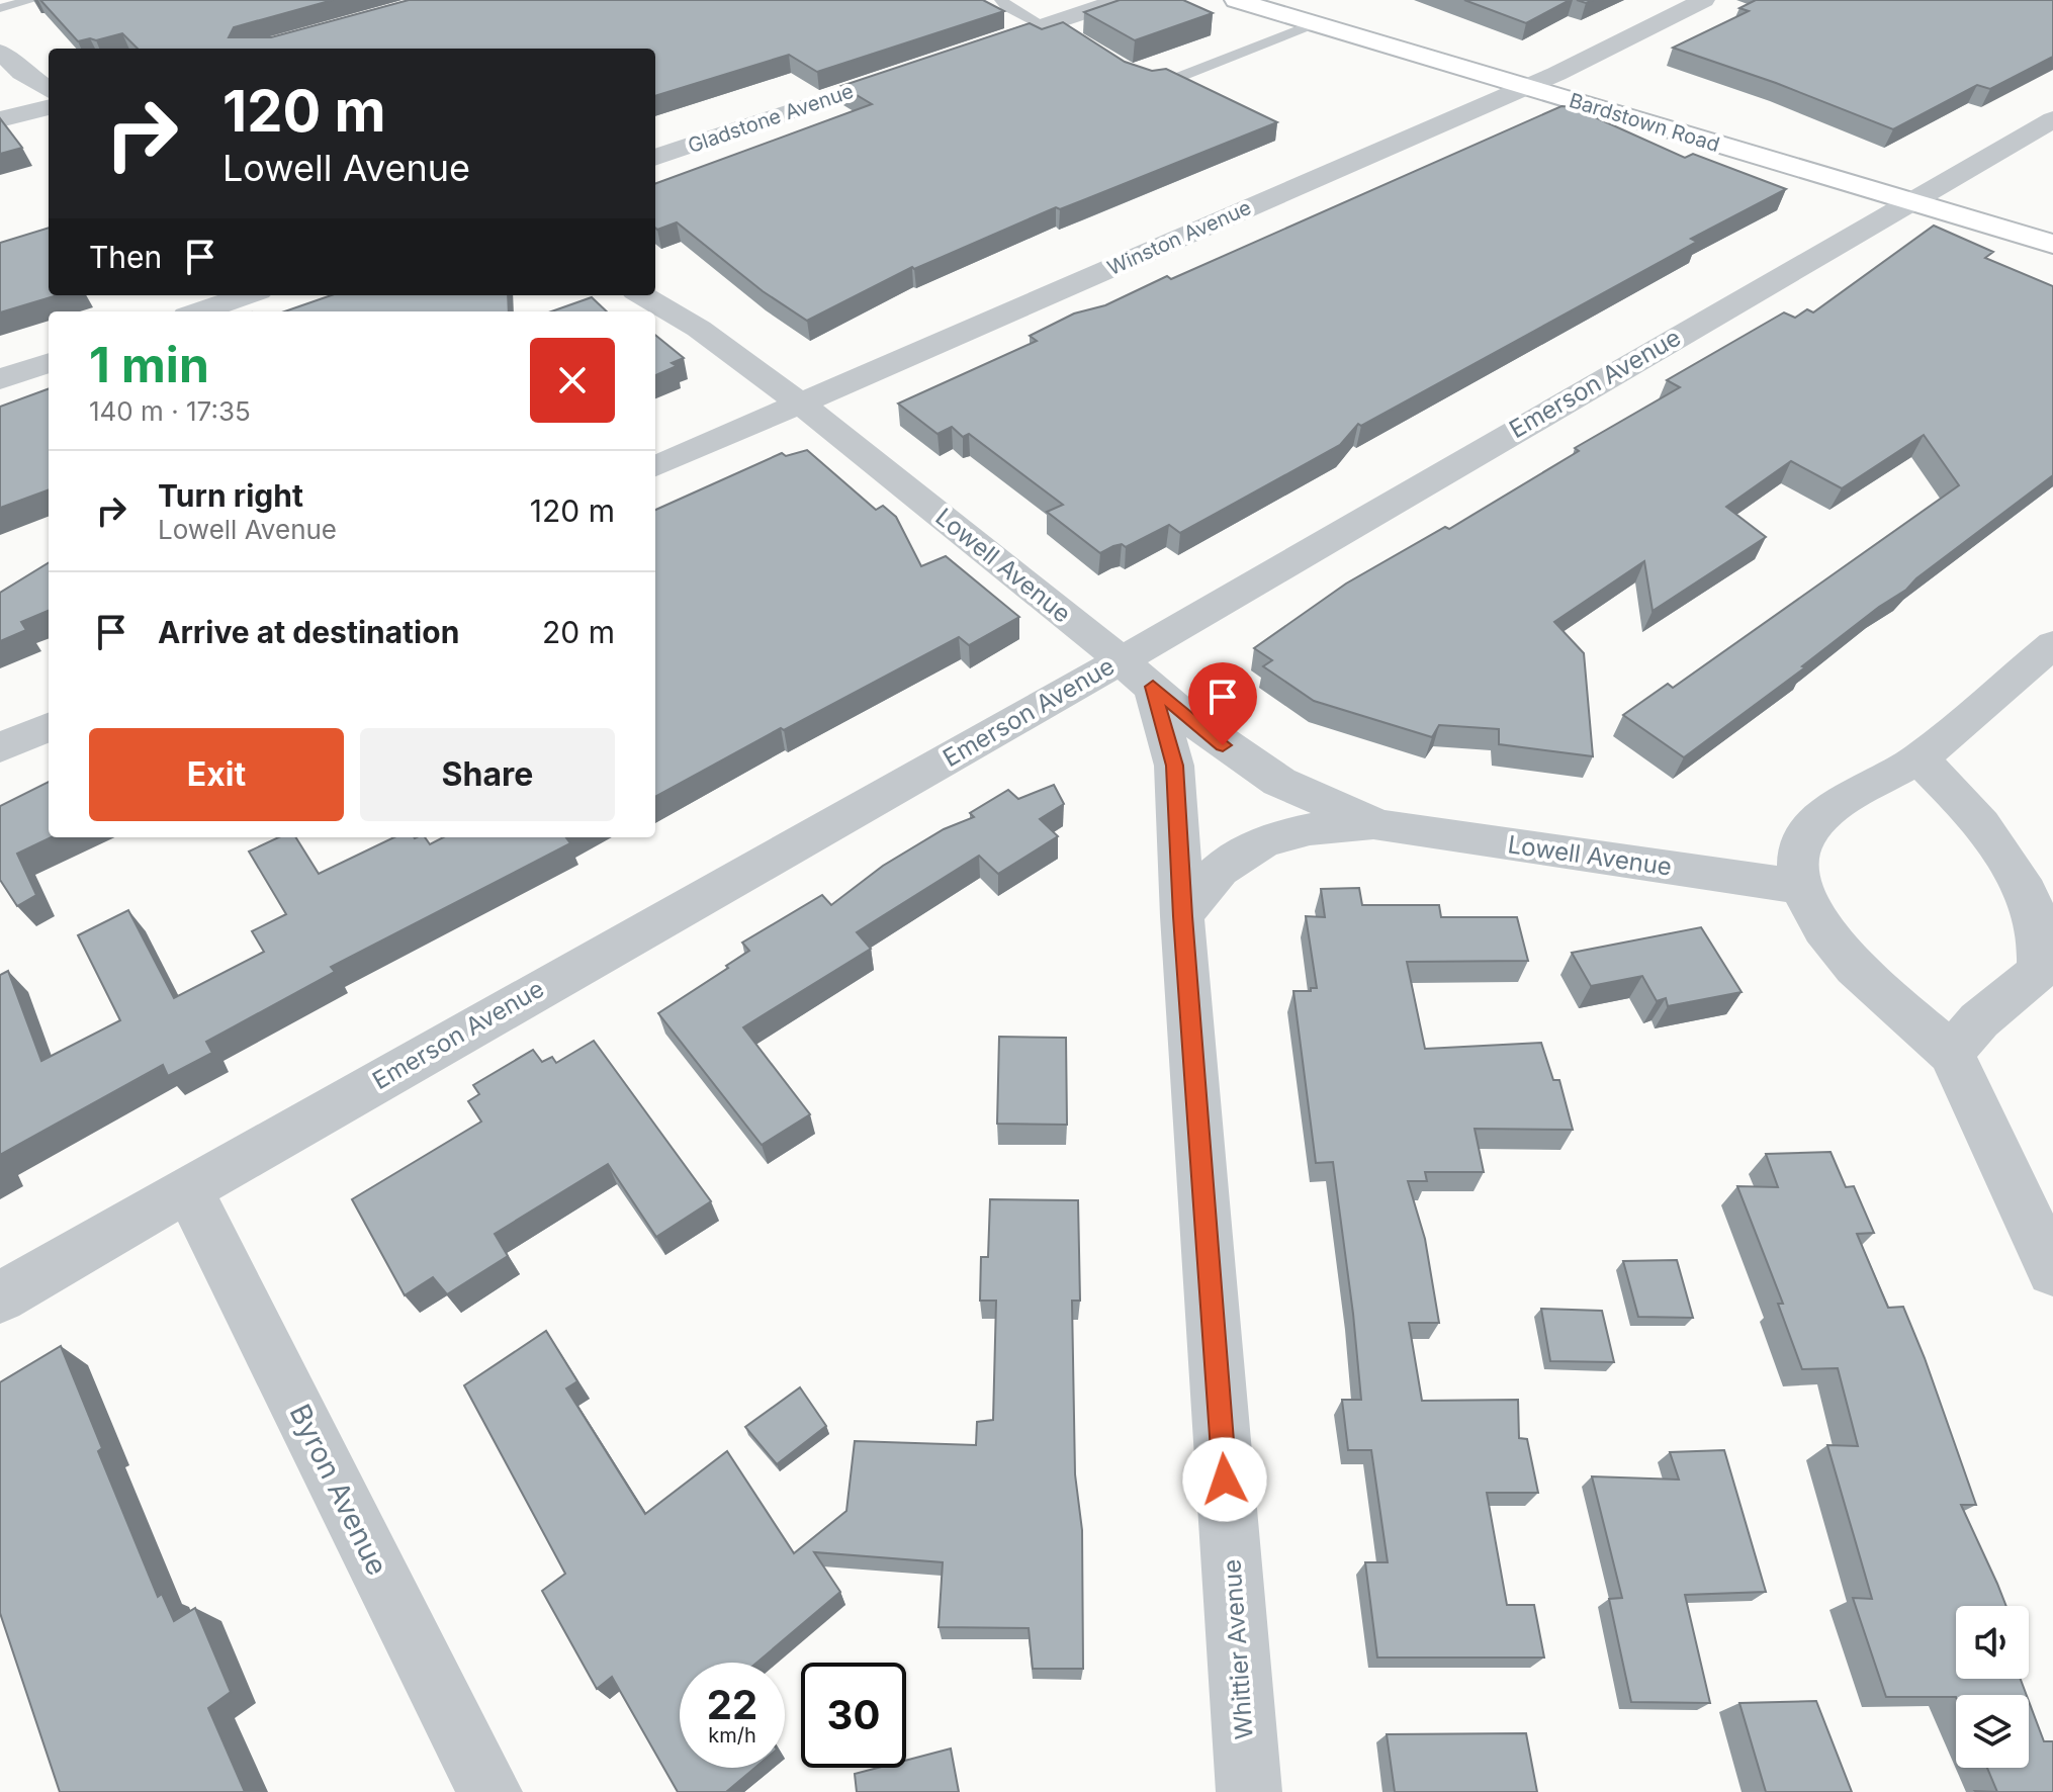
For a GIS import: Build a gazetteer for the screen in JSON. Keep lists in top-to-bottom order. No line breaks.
{"streets":{"main road":["Bardstown Road"],"street":["Gladstone Avenue","Winston Avenue","Emerson Avenue","Lowell Avenue","Byron Avenue","Whittier Avenue"]},"crossings":[["Bardstown Road","Winston Avenue"],["Bardstown Road","Emerson Avenue"],["Winston Avenue","Lowell Avenue"],["Emerson Avenue","Lowell Avenue"],["Emerson Avenue","Byron Avenue"],["Emerson Avenue","Whittier Avenue"],["Lowell Avenue","Whittier Avenue"]],"page":{"turn":["120 m","Lowell Avenue"],"then":"Then","heading":["1 min","140 m · 17:35"],"list":[{"name":"Turn right","note":"Lowell Avenue","value":"120 m"},{"name":"Arrive at destination","value":"20 m"}],"buttons":["Exit","Share"],"speed":"22 km/h","limit":"30"}}
